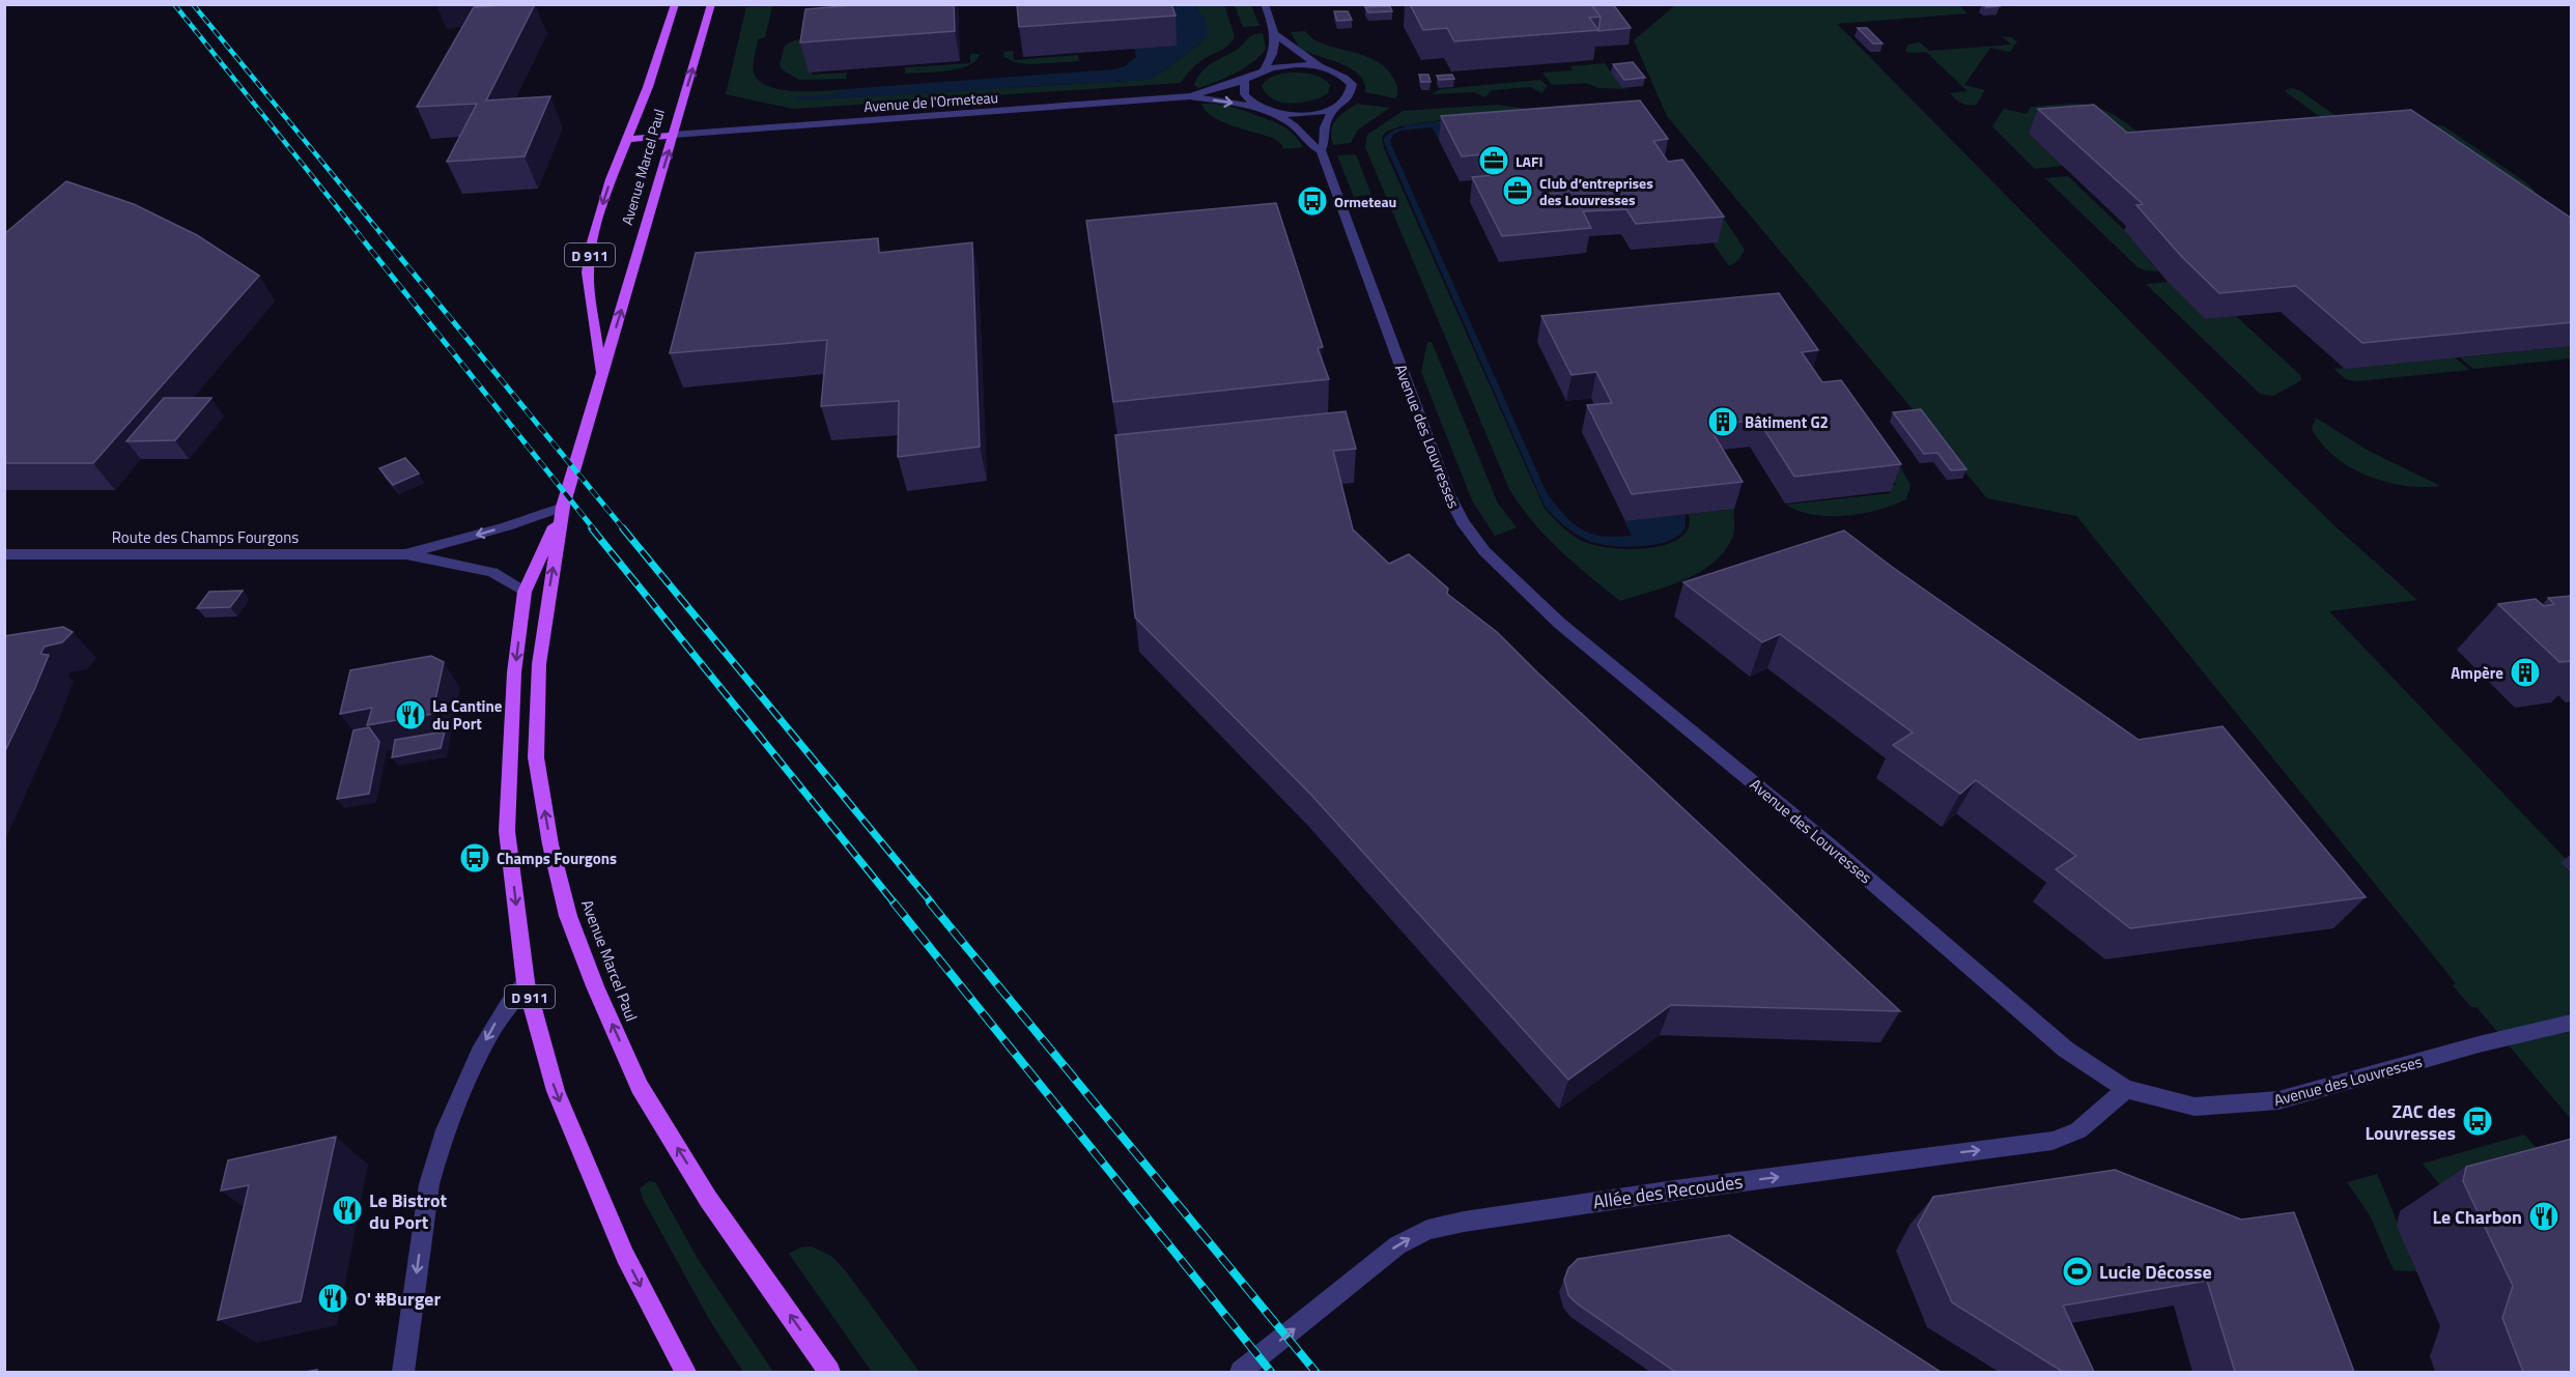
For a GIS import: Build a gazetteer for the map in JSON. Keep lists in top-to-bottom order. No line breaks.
{"streets":{"main road":["Avenue Marcel Paul","D 911"],"street":["Avenue de l'Ormeteau","Avenue des Louvresses","Route des Champs Fourgons","Allée des Recoudes"]},"crossings":[["Avenue de l'Ormeteau","Avenue Marcel Paul"],["Avenue de l'Ormeteau","Avenue des Louvresses"],["Avenue Marcel Paul","Route des Champs Fourgons"],["Avenue des Louvresses","Allée des Recoudes"]],"one_way":["Allée des Recoudes"],"places":{"office":["LAFI","Club d’entreprises des Louvresses"],"bus stop":["Ormeteau","Champs Fourgons","ZAC des Louvresses"],"building":["Bâtiment G2","Ampère"],"restaurant":["La Cantine du Port","Le Bistrot du Port","Le Charbon","O' #Burger"],"sports":["Lucie Décosse"]}}
